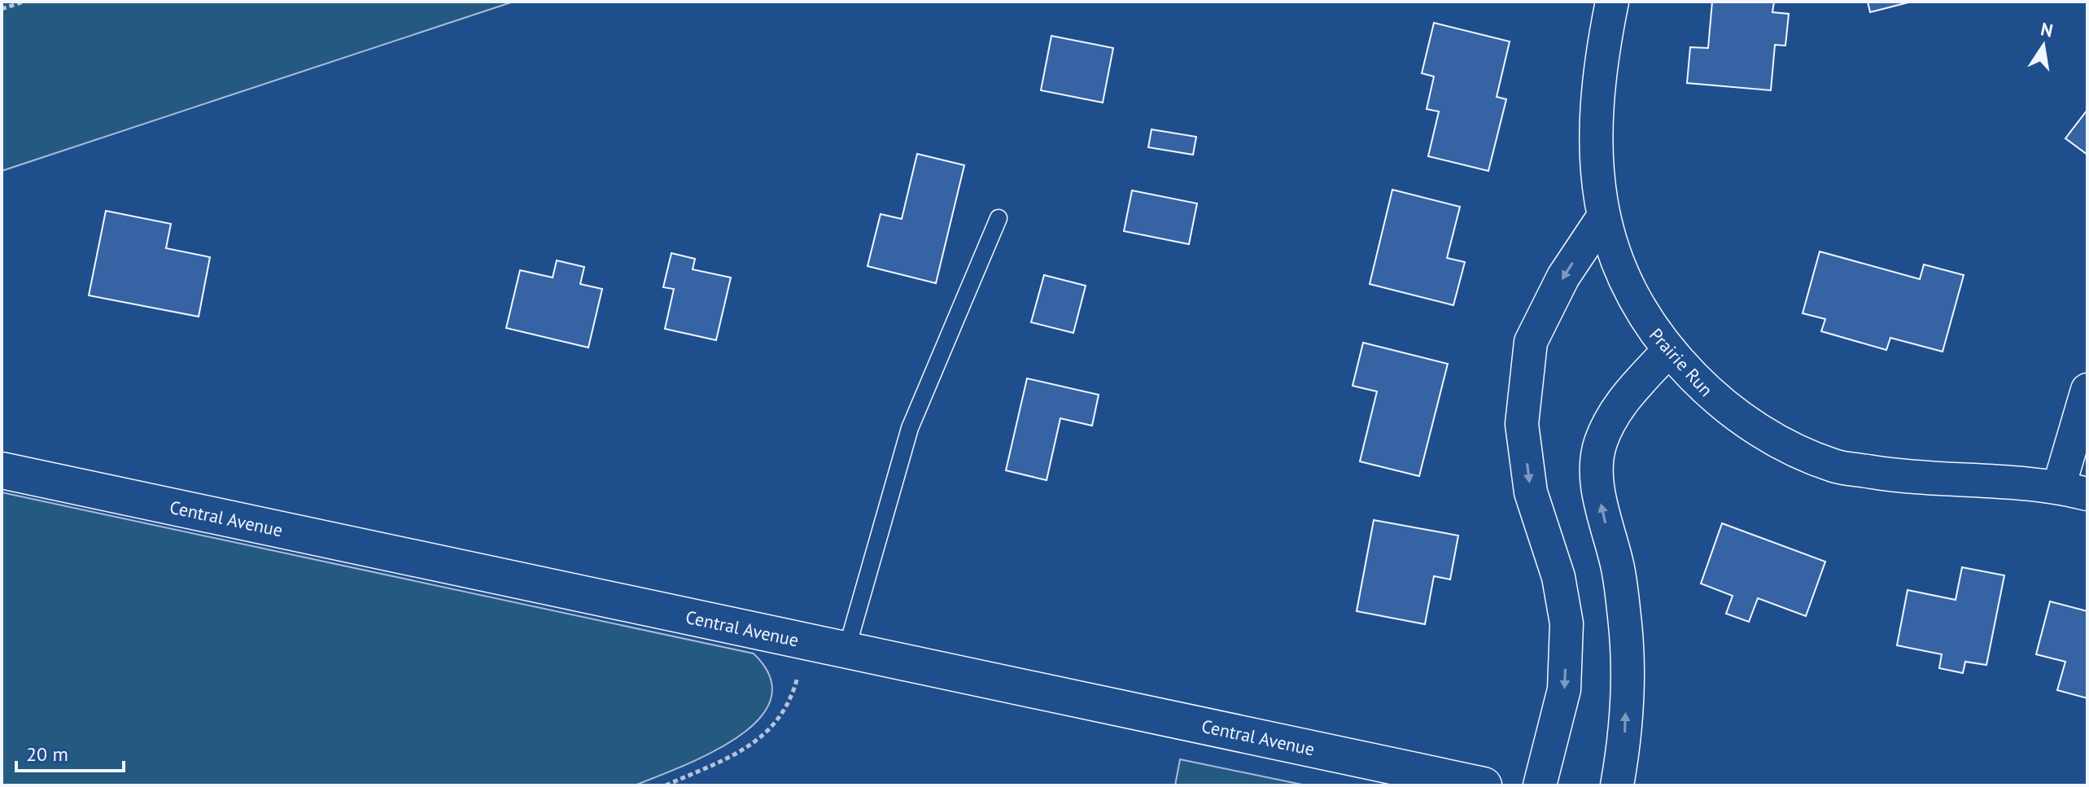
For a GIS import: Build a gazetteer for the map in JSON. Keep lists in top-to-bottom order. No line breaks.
{"streets":{"street":["Prairie Run","Central Avenue"]},"scale_bar":"20 m","north":"top"}
